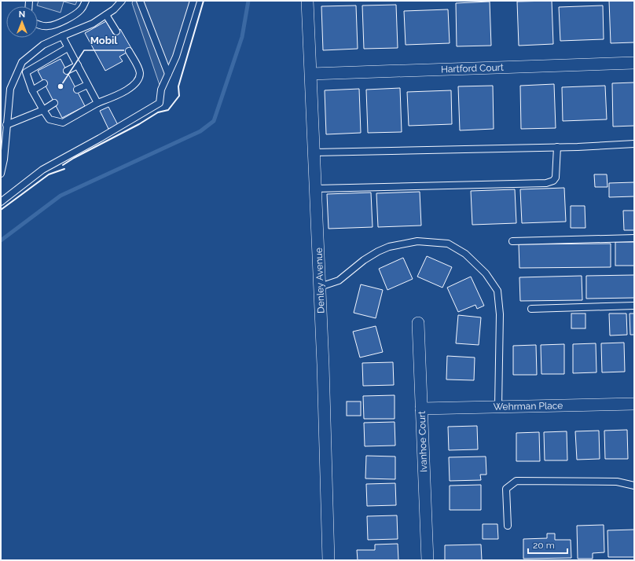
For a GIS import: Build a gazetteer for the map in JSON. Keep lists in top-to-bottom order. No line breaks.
{"streets":{"street":["Hartford Court","Denley Avenue","Wehrman Place","Ivanhoe Court"]},"crossings":[["Hartford Court","Denley Avenue"],["Wehrman Place","Ivanhoe Court"]],"places":["Mobil"],"scale_bar":"20 m","north":"top"}
